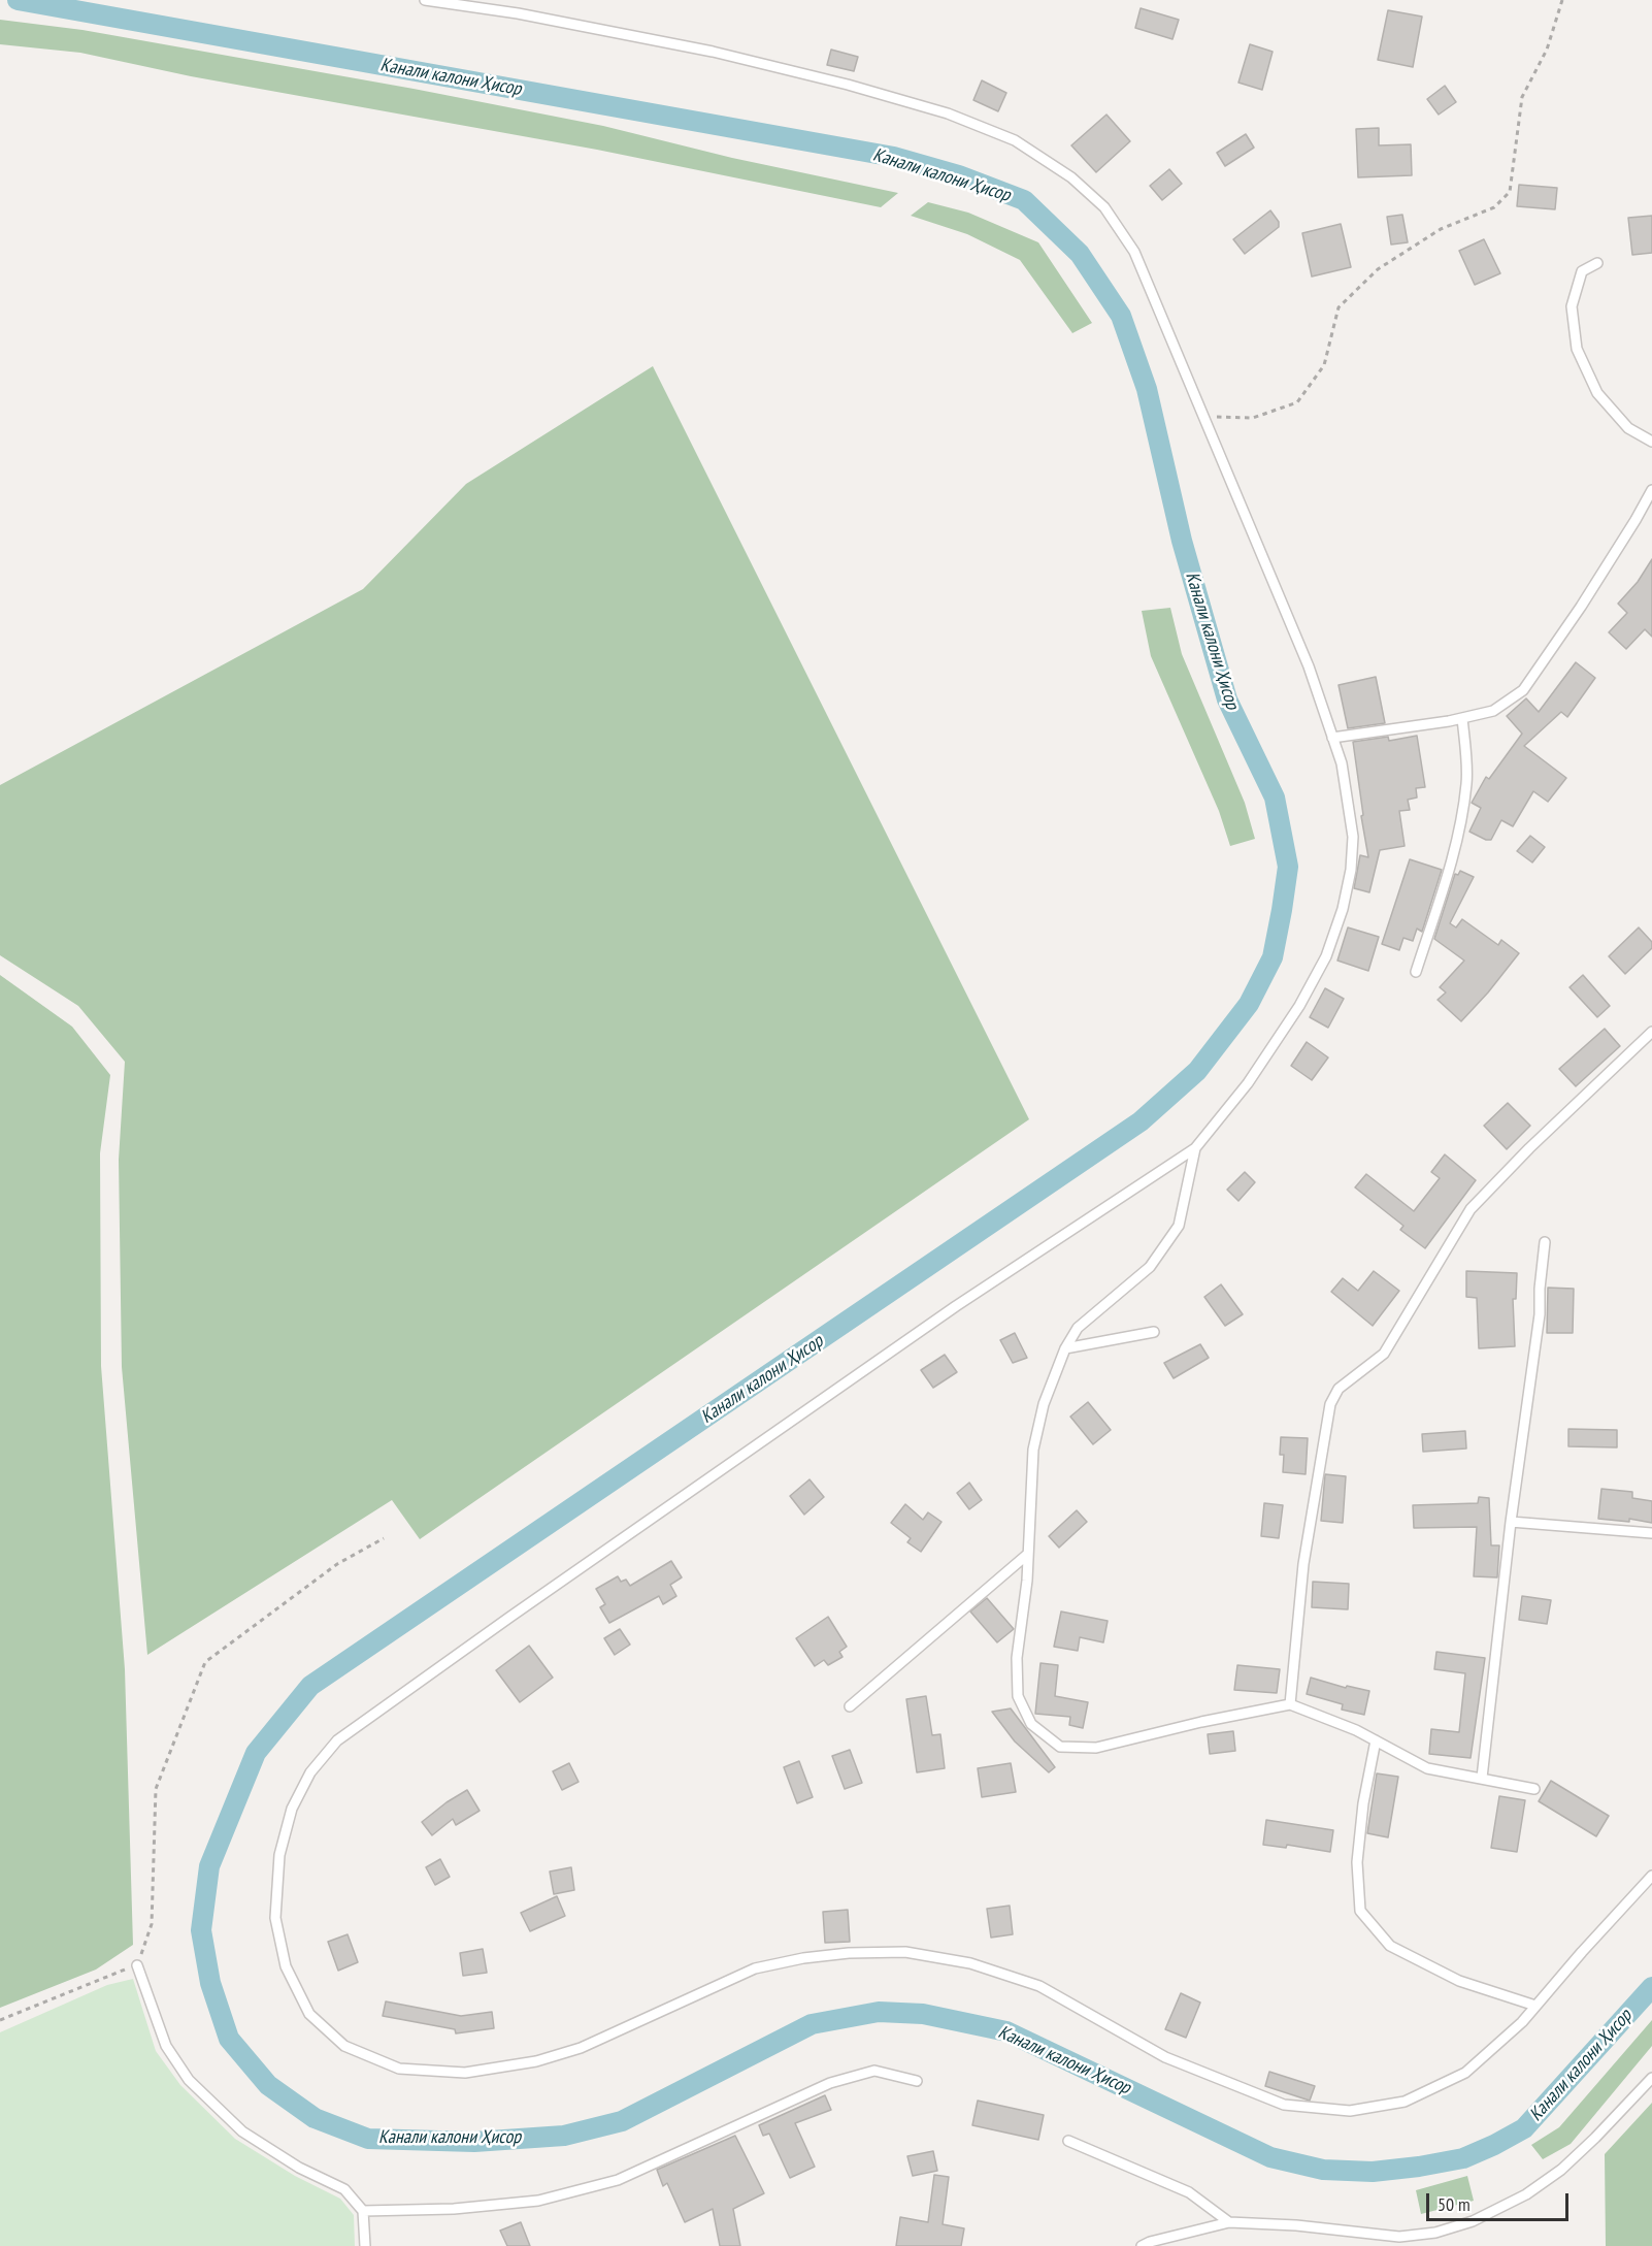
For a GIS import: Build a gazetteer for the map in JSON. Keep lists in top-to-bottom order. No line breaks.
{"water":["Канали калони Ҳисор"],"scale_bar":"50 m"}
